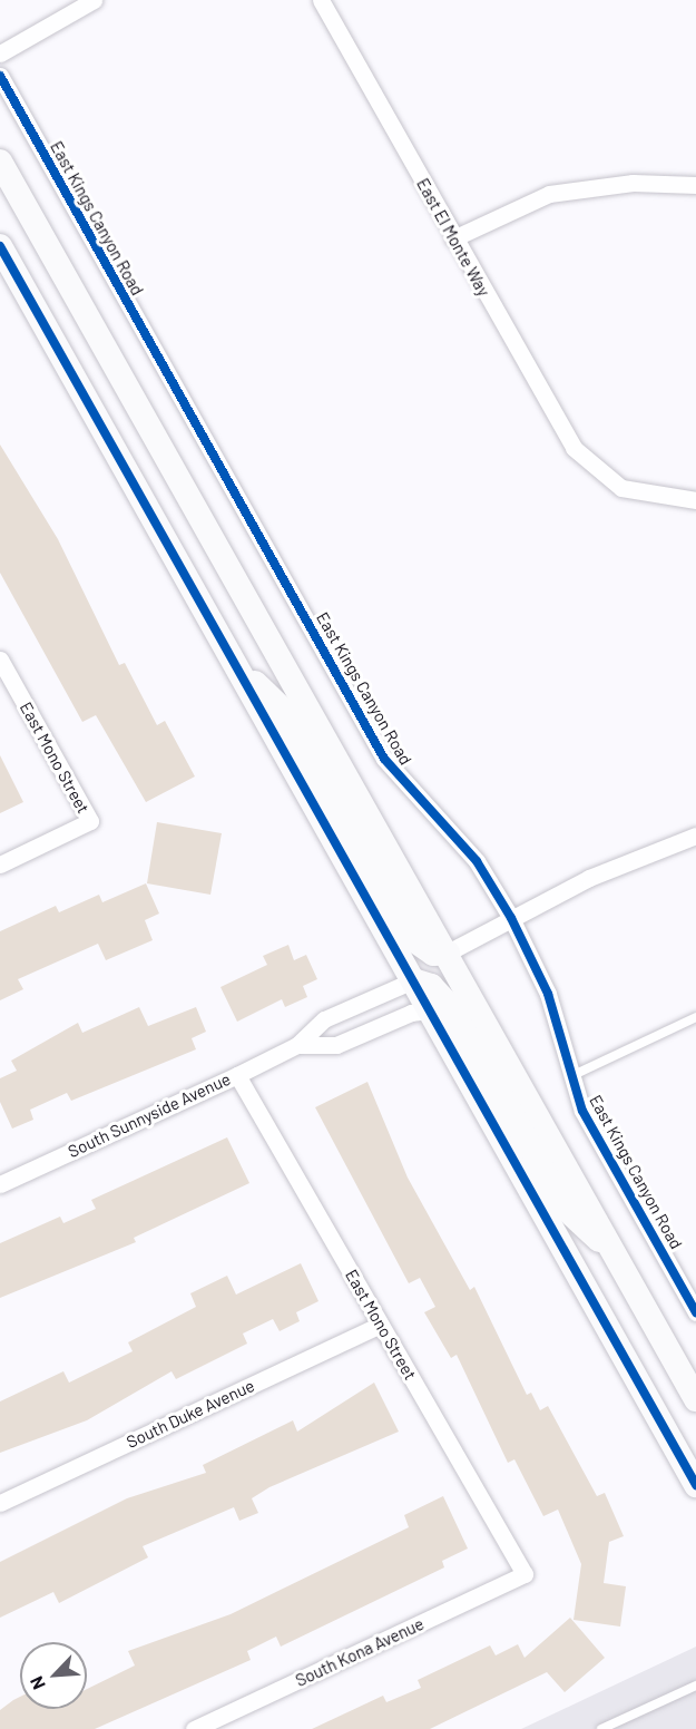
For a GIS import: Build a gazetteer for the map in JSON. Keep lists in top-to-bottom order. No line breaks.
{"streets":{"street":["East Kings Canyon Road","East El Monte Way","East Mono Street","South Sunnyside Avenue","South Duke Avenue","South Kona Avenue"]},"crossings":[["East Mono Street","South Sunnyside Avenue"],["East Mono Street","South Duke Avenue"],["East Mono Street","South Kona Avenue"]],"north":"bottom left"}
